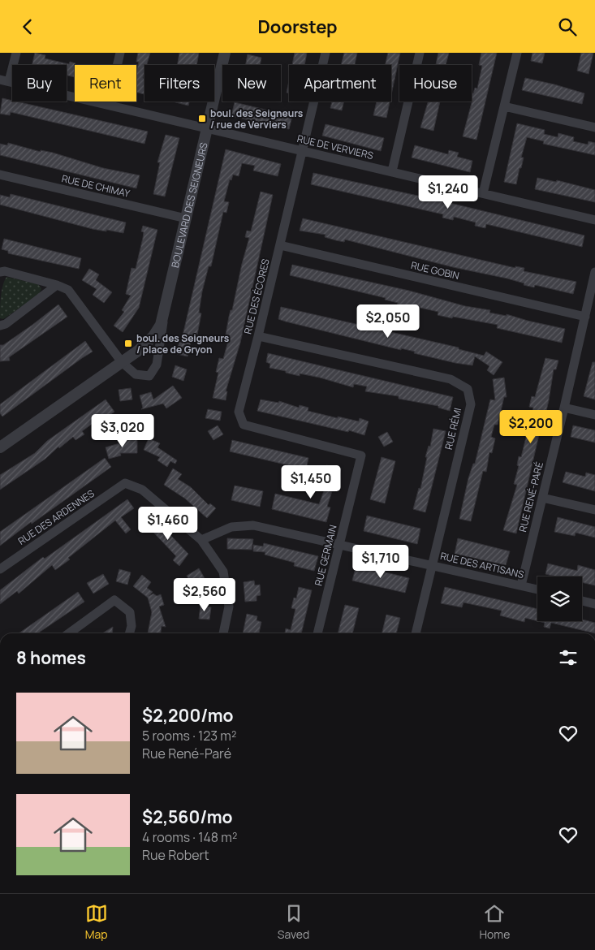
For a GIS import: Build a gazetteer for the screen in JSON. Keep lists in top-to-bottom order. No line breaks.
{"streets":{"street":["RUE DE VERVIERS","RUE DE CHIMAY","BOULEVARD DES SEIGNEURS","RUE GOBIN","RUE DES ÉCORES","RUE RÉMI","RUE RENÉ-PARÉ","RUE DES ARDENNES","RUE GERMAIN","RUE DES ARTISANS"]},"crossings":[["RUE DE VERVIERS","BOULEVARD DES SEIGNEURS"],["RUE DE VERVIERS","RUE DES ÉCORES"],["RUE DE CHIMAY","BOULEVARD DES SEIGNEURS"],["RUE GOBIN","RUE DES ÉCORES"],["RUE GOBIN","RUE RENÉ-PARÉ"],["RUE DES ÉCORES","RUE RÉMI"],["RUE DES ÉCORES","RUE GERMAIN"],["RUE RÉMI","RUE DES ARTISANS"],["RUE RENÉ-PARÉ","RUE DES ARTISANS"],["RUE DES ARDENNES","RUE DES ARTISANS"],["RUE GERMAIN","RUE DES ARTISANS"]],"places":{"transit":["boul. des Seigneurs / rue de Verviers","boul. des Seigneurs / place de Gryon"]},"page":{"header":"Doorstep","chip":["Buy","Rent","Filters","New","Apartment","House"],"price":["$1,240","$2,050","$2,200","$3,020","$1,450","$1,460","$1,710","$2,560"],"heading":"8 homes","list":[{"name":"$2,200/mo","note":"5 rooms · 123 m² · Rue René-Paré"},{"name":"$2,560/mo","note":"4 rooms · 148 m² · Rue Robert"}],"tabs":["Map","Saved","Home"]}}
